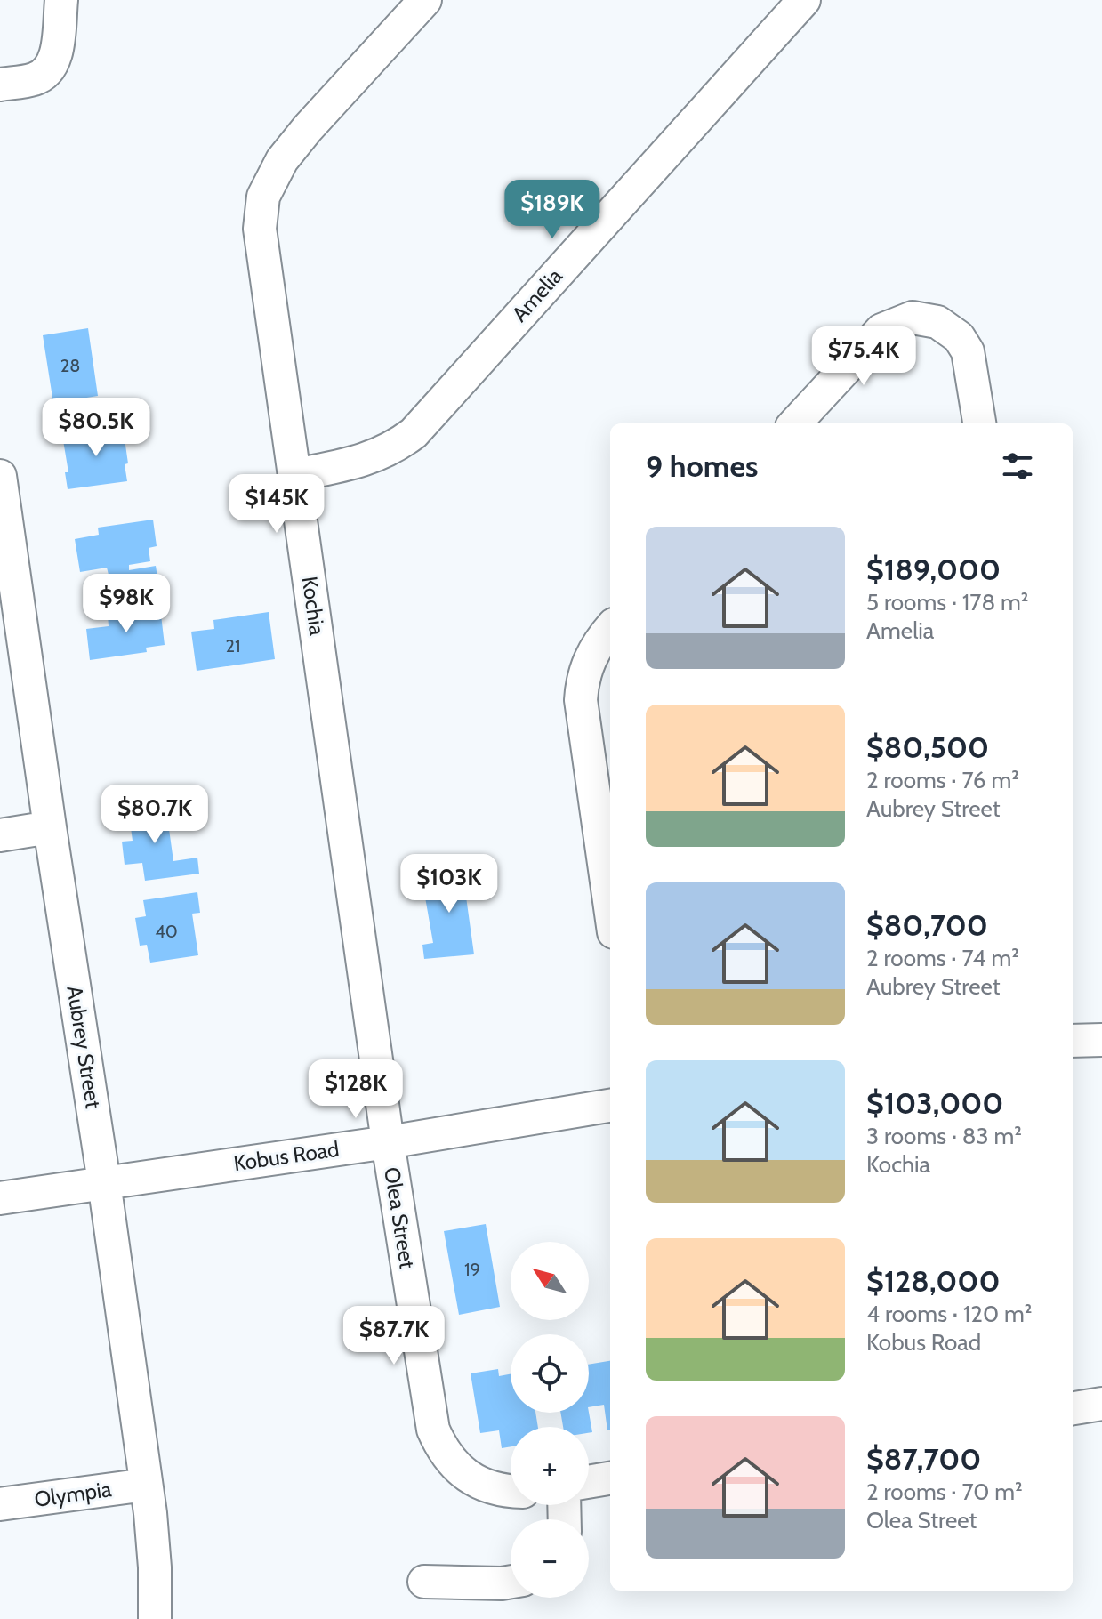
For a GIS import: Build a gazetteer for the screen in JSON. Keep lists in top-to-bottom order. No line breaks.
{"streets":{"street":["Amelia","Kochia","Aubrey Street","Kobus Road","Olea Street","Olympia"]},"crossings":[["Amelia","Kochia"],["Kochia","Kobus Road"],["Kochia","Olea Street"],["Aubrey Street","Kobus Road"],["Aubrey Street","Olympia"],["Kobus Road","Olea Street"]],"house_numbers":["28","21","40","19"],"north":"top left","page":{"price":["$189K","$75.4K","$80.5K","$145K","$98K","$80.7K","$103K","$128K","$87.7K"],"heading":"9 homes","list":[{"name":"$189,000","note":"5 rooms · 178 m² · Amelia"},{"name":"$80,500","note":"2 rooms · 76 m² · Aubrey Street"},{"name":"$80,700","note":"2 rooms · 74 m² · Aubrey Street"},{"name":"$103,000","note":"3 rooms · 83 m² · Kochia"},{"name":"$128,000","note":"4 rooms · 120 m² · Kobus Road"},{"name":"$87,700","note":"2 rooms · 70 m² · Olea Street"}],"map_buttons":["+","−"]}}
